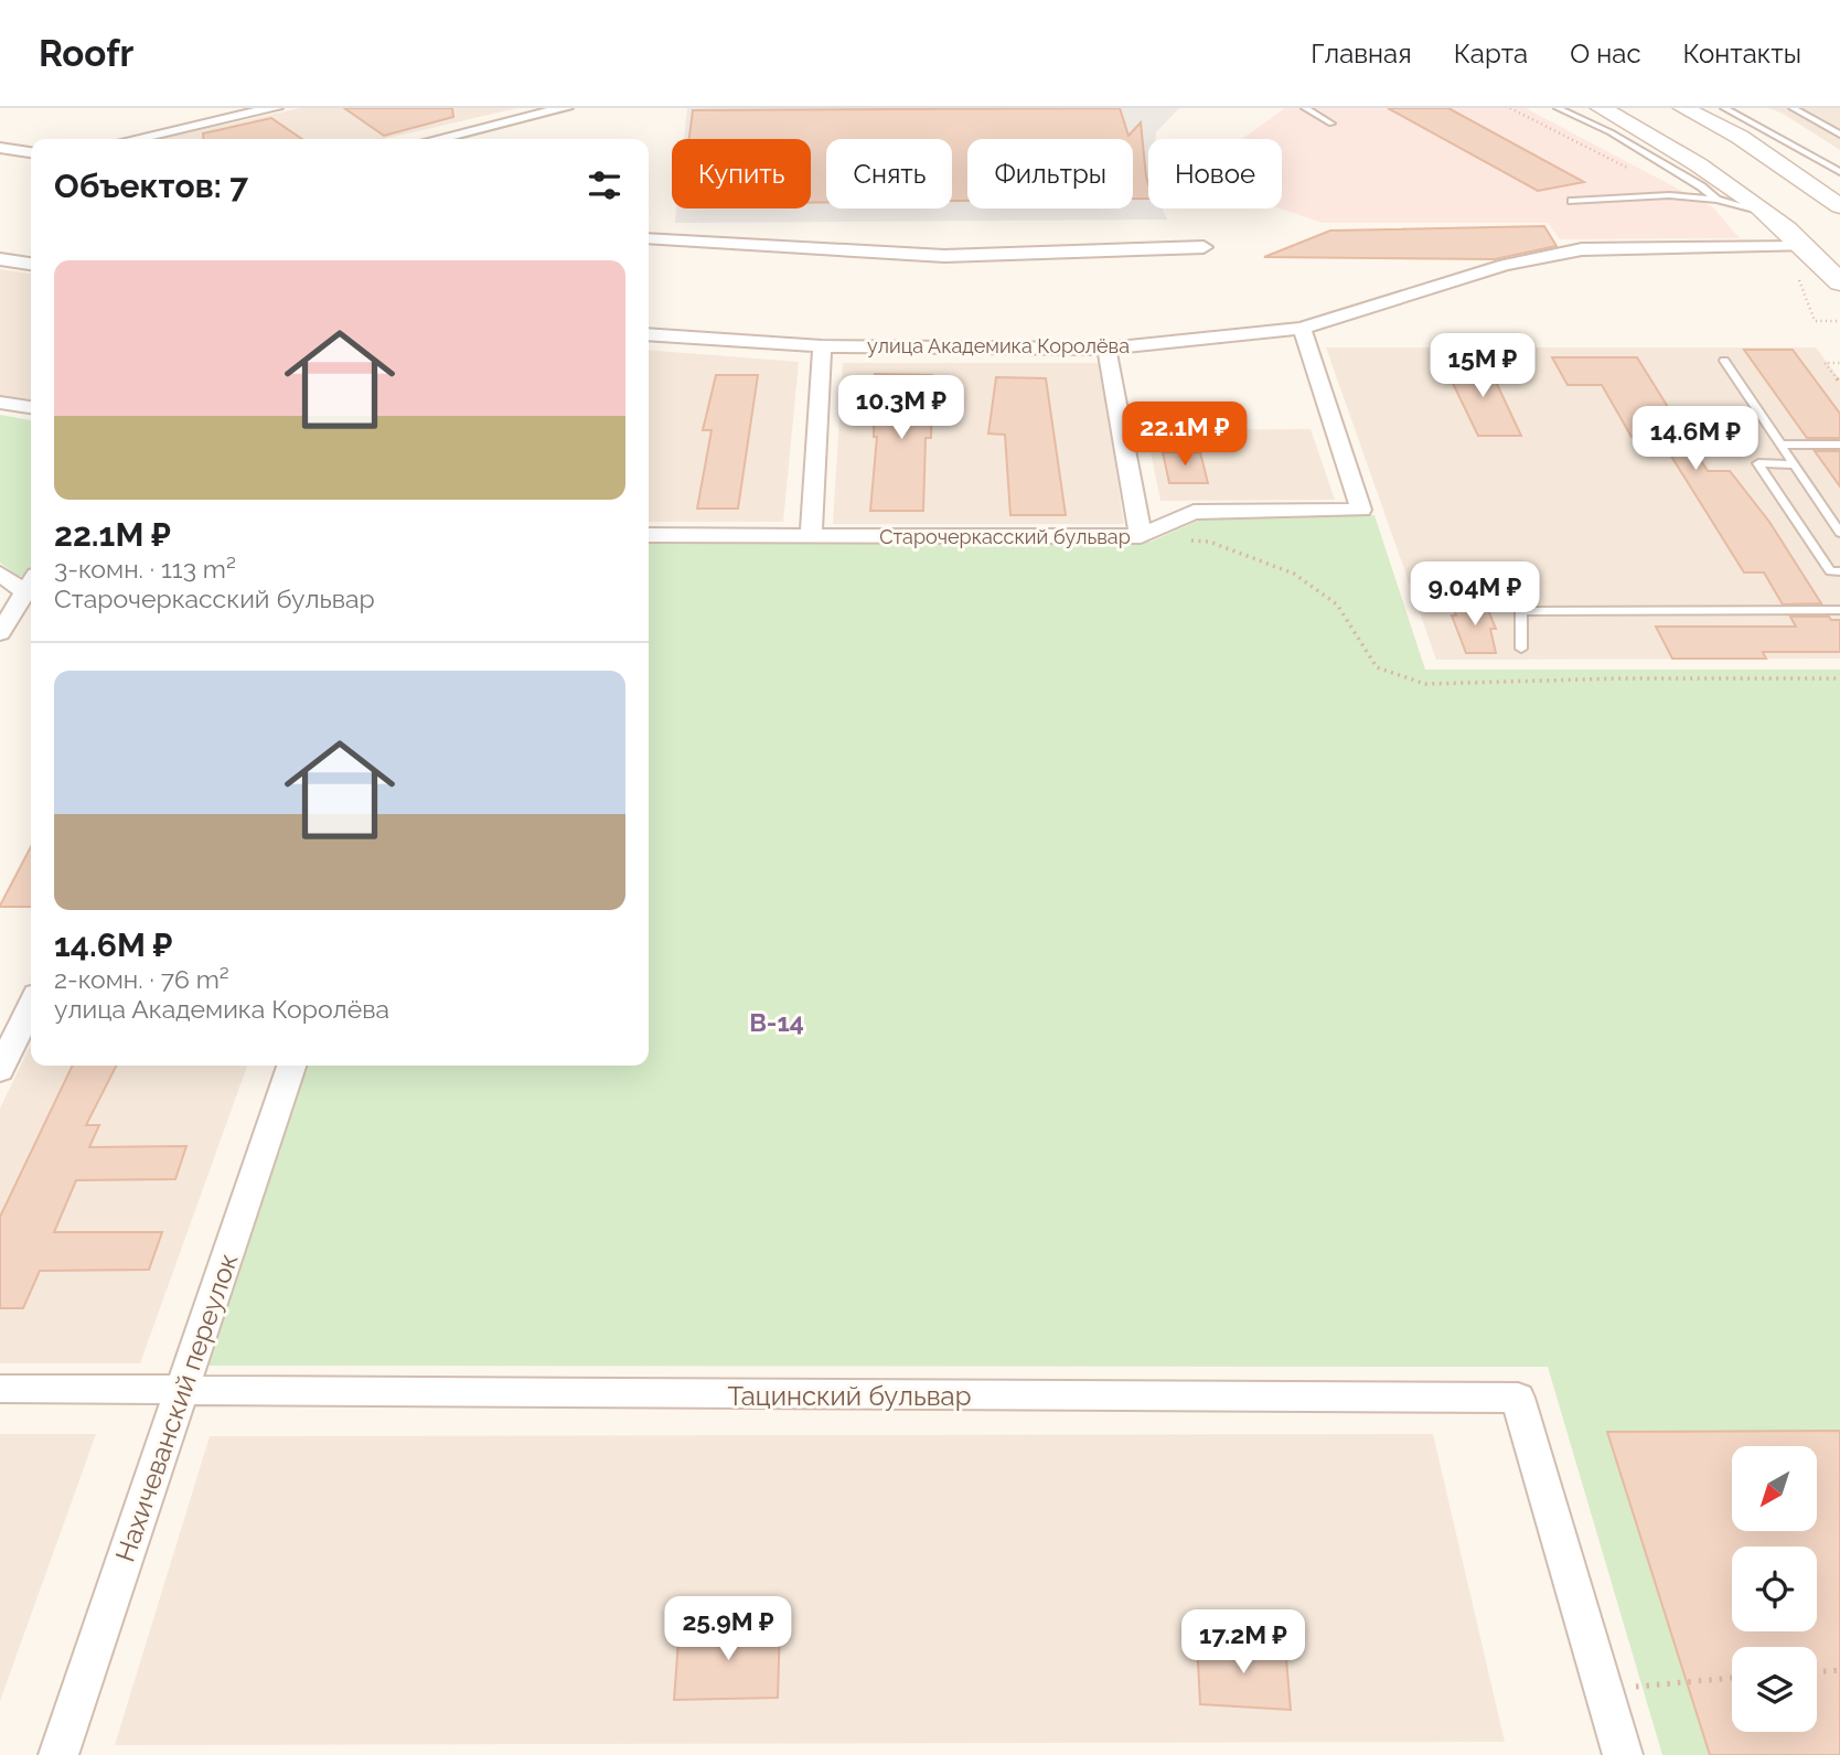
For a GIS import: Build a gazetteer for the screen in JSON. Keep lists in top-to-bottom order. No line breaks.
{"streets":{"street":["улица Академика Королёва","Старочеркасский бульвар","Тацинский бульвар","Нахичеванский переулок"]},"crossings":[["улица Академика Королёва","Старочеркасский бульвар"],["Тацинский бульвар","Нахичеванский переулок"]],"districts":["В-14"],"north":"bottom left","page":{"header":"Roofr","nav":["Главная","Карта","О нас","Контакты"],"chip":["Купить","Снять","Фильтры","Новое"],"heading":"Объектов: 7","list":[{"name":"22.1M ₽","note":"3-комн. · 113 m² · Старочеркасский бульвар"},{"name":"14.6M ₽","note":"2-комн. · 76 m² · улица Академика Королёва"}],"price":["15M ₽","10.3M ₽","22.1M ₽","14.6M ₽","9.04M ₽","25.9M ₽","17.2M ₽"]}}
